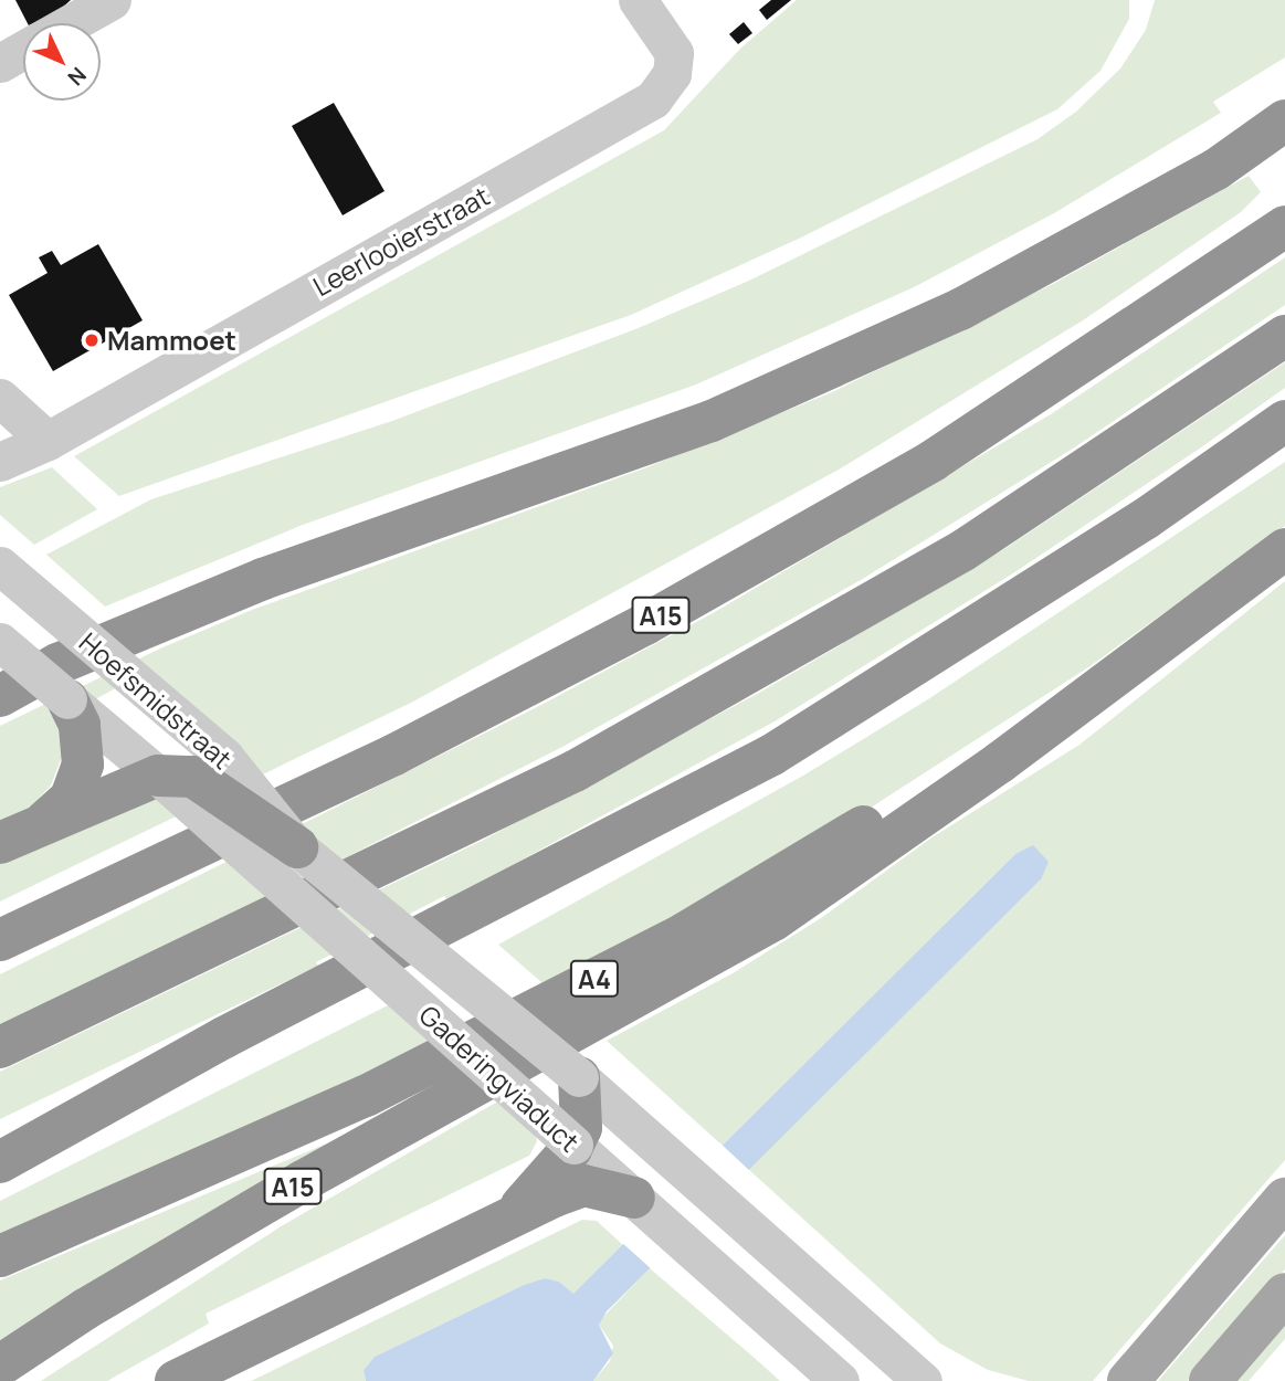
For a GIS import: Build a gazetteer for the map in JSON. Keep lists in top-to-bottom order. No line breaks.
{"streets":{"highway":["A15","A4"],"street":["Leerlooierstraat","Hoefsmidstraat","Gaderingviaduct"]},"crossings":[["A15","A4"],["Hoefsmidstraat","Gaderingviaduct"]],"places":["Mammoet"],"north":"bottom right"}
